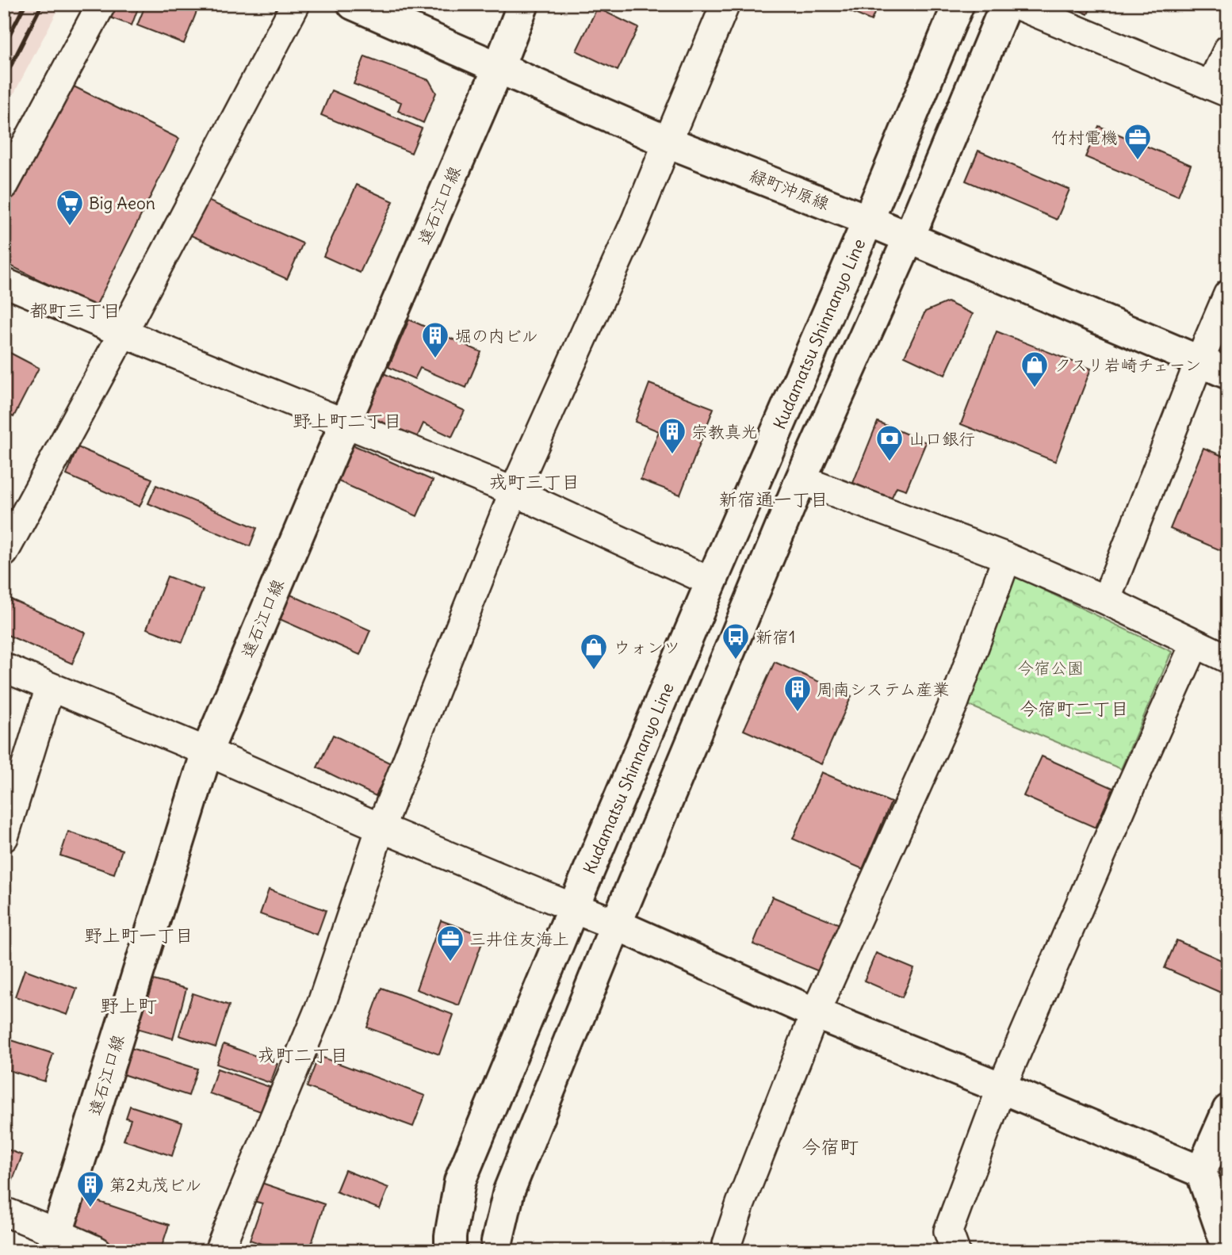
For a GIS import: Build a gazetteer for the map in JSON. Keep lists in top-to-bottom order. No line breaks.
{"streets":{"street":["緑町沖原線","遠石江口線","Kudamatsu Shinnanyo Line"]},"crossings":[["緑町沖原線","遠石江口線"],["緑町沖原線","Kudamatsu Shinnanyo Line"]],"districts":["都町三丁目","野上町二丁目","戎町三丁目","新宿通一丁目","今宿町二丁目","野上町一丁目","野上町","戎町二丁目","今宿町"],"parks":["今宿公園"],"places":{"office":["竹村電機","三井住友海上"],"supermarket":["Big Aeon"],"building":["堀の内ビル","宗教真光","周南システム産業","第2丸茂ビル"],"shop":["クスリ岩崎チェーン","ウォンツ"],"bank":["山口銀行"],"bus stop":["新宿1"]}}
